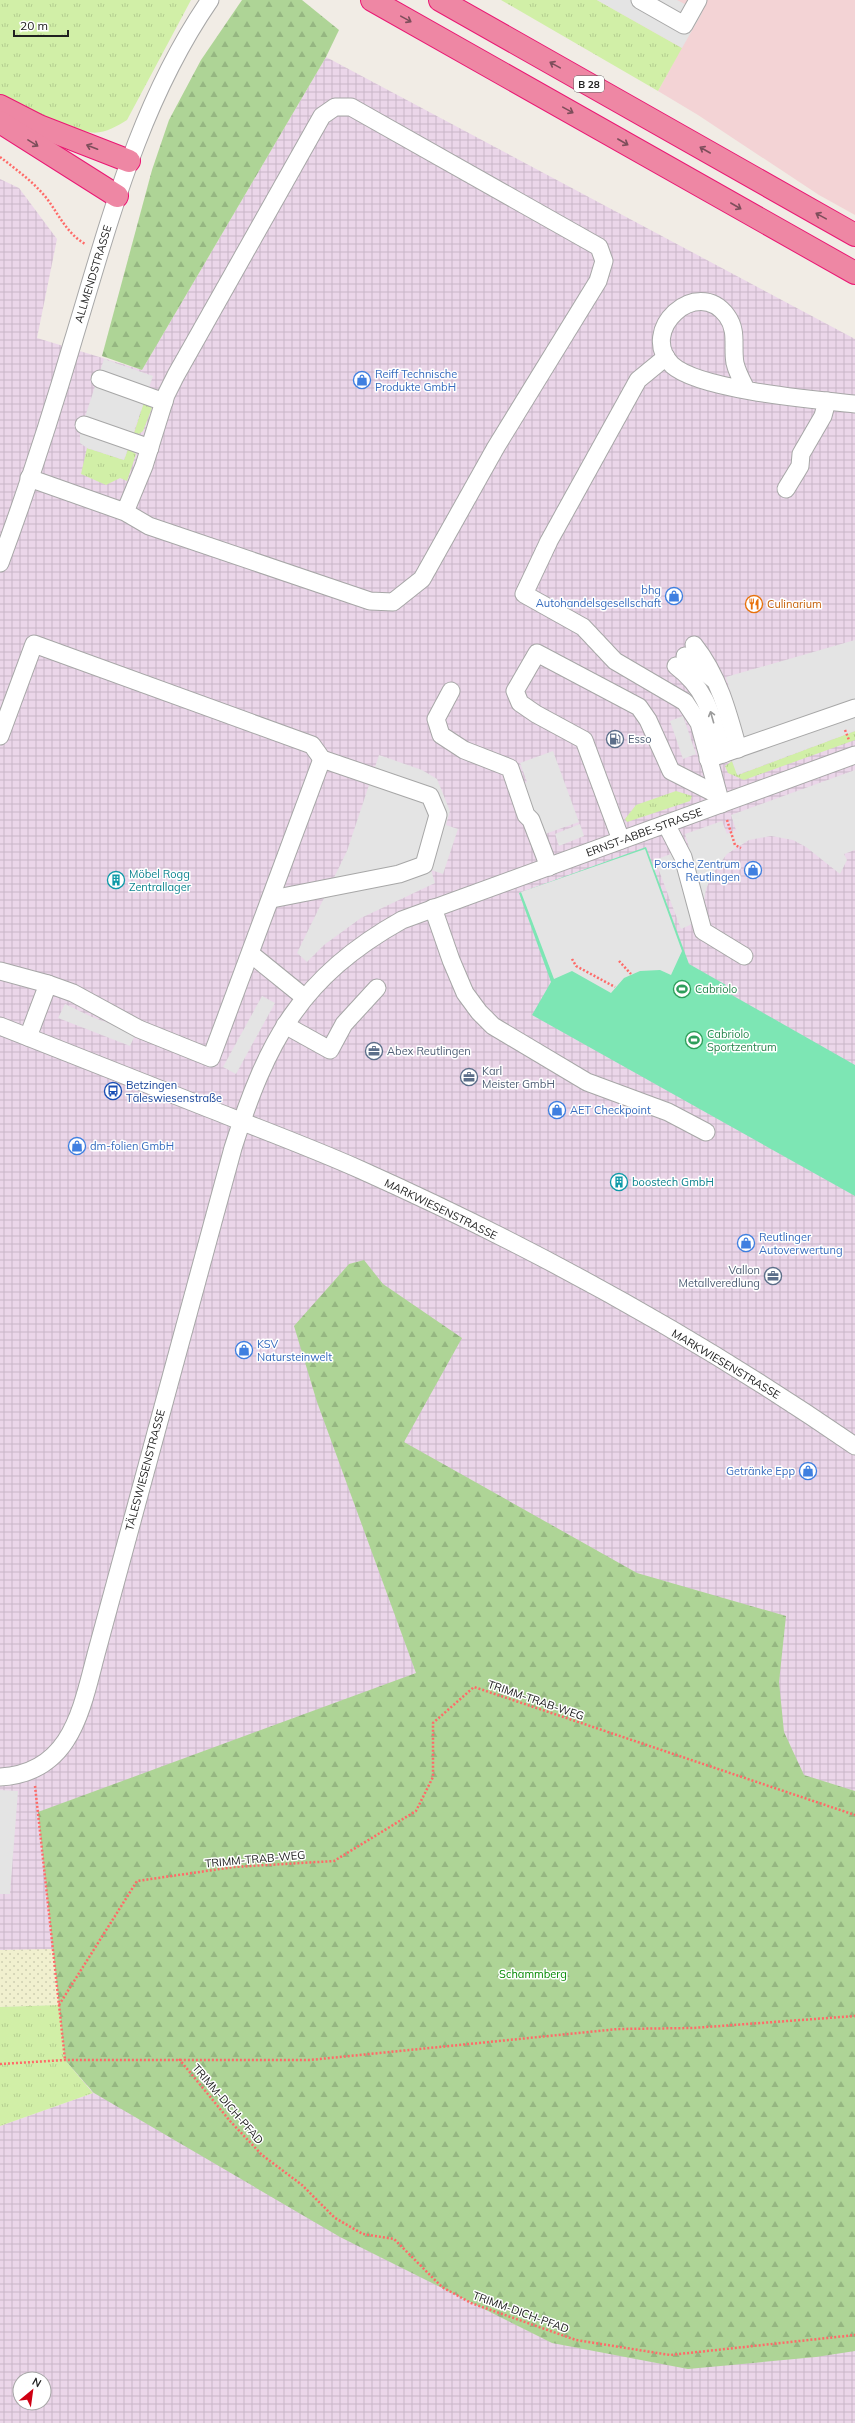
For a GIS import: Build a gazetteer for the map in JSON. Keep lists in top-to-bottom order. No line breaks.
{"streets":{"highway":["B 28"],"street":["ALLMENDSTRASSE","ERNST-ABBE-STRASSE","MARKWIESENSTRASSE","TÄLESWIESENSTRASSE"],"path":["TRIMM-TRAB-WEG","TRIMM-DICH-PFAD"]},"crossings":[["ERNST-ABBE-STRASSE","MARKWIESENSTRASSE"],["ERNST-ABBE-STRASSE","TÄLESWIESENSTRASSE"],["MARKWIESENSTRASSE","TÄLESWIESENSTRASSE"]],"parks":["Schammberg"],"places":{"shop":["Reiff Technische Produkte GmbH","bhg Autohandelsgesellschaft","Porsche Zentrum Reutlingen","AET Checkpoint","dm-folien GmbH","Reutlinger Autoverwertung","KSV Natursteinwelt","Getränke Epp"],"restaurant":["Culinarium"],"fuel station":["Esso"],"building":["Möbel Rogg Zentrallager","boostech GmbH"],"sports":["Cabriolo","Cabriolo Sportzentrum"],"office":["Abex Reutlingen","Karl Meister GmbH","Vallon Metallveredlung"],"bus stop":["Betzingen Täleswiesenstraße"]},"scale_bar":"20 m","north":"top right"}
